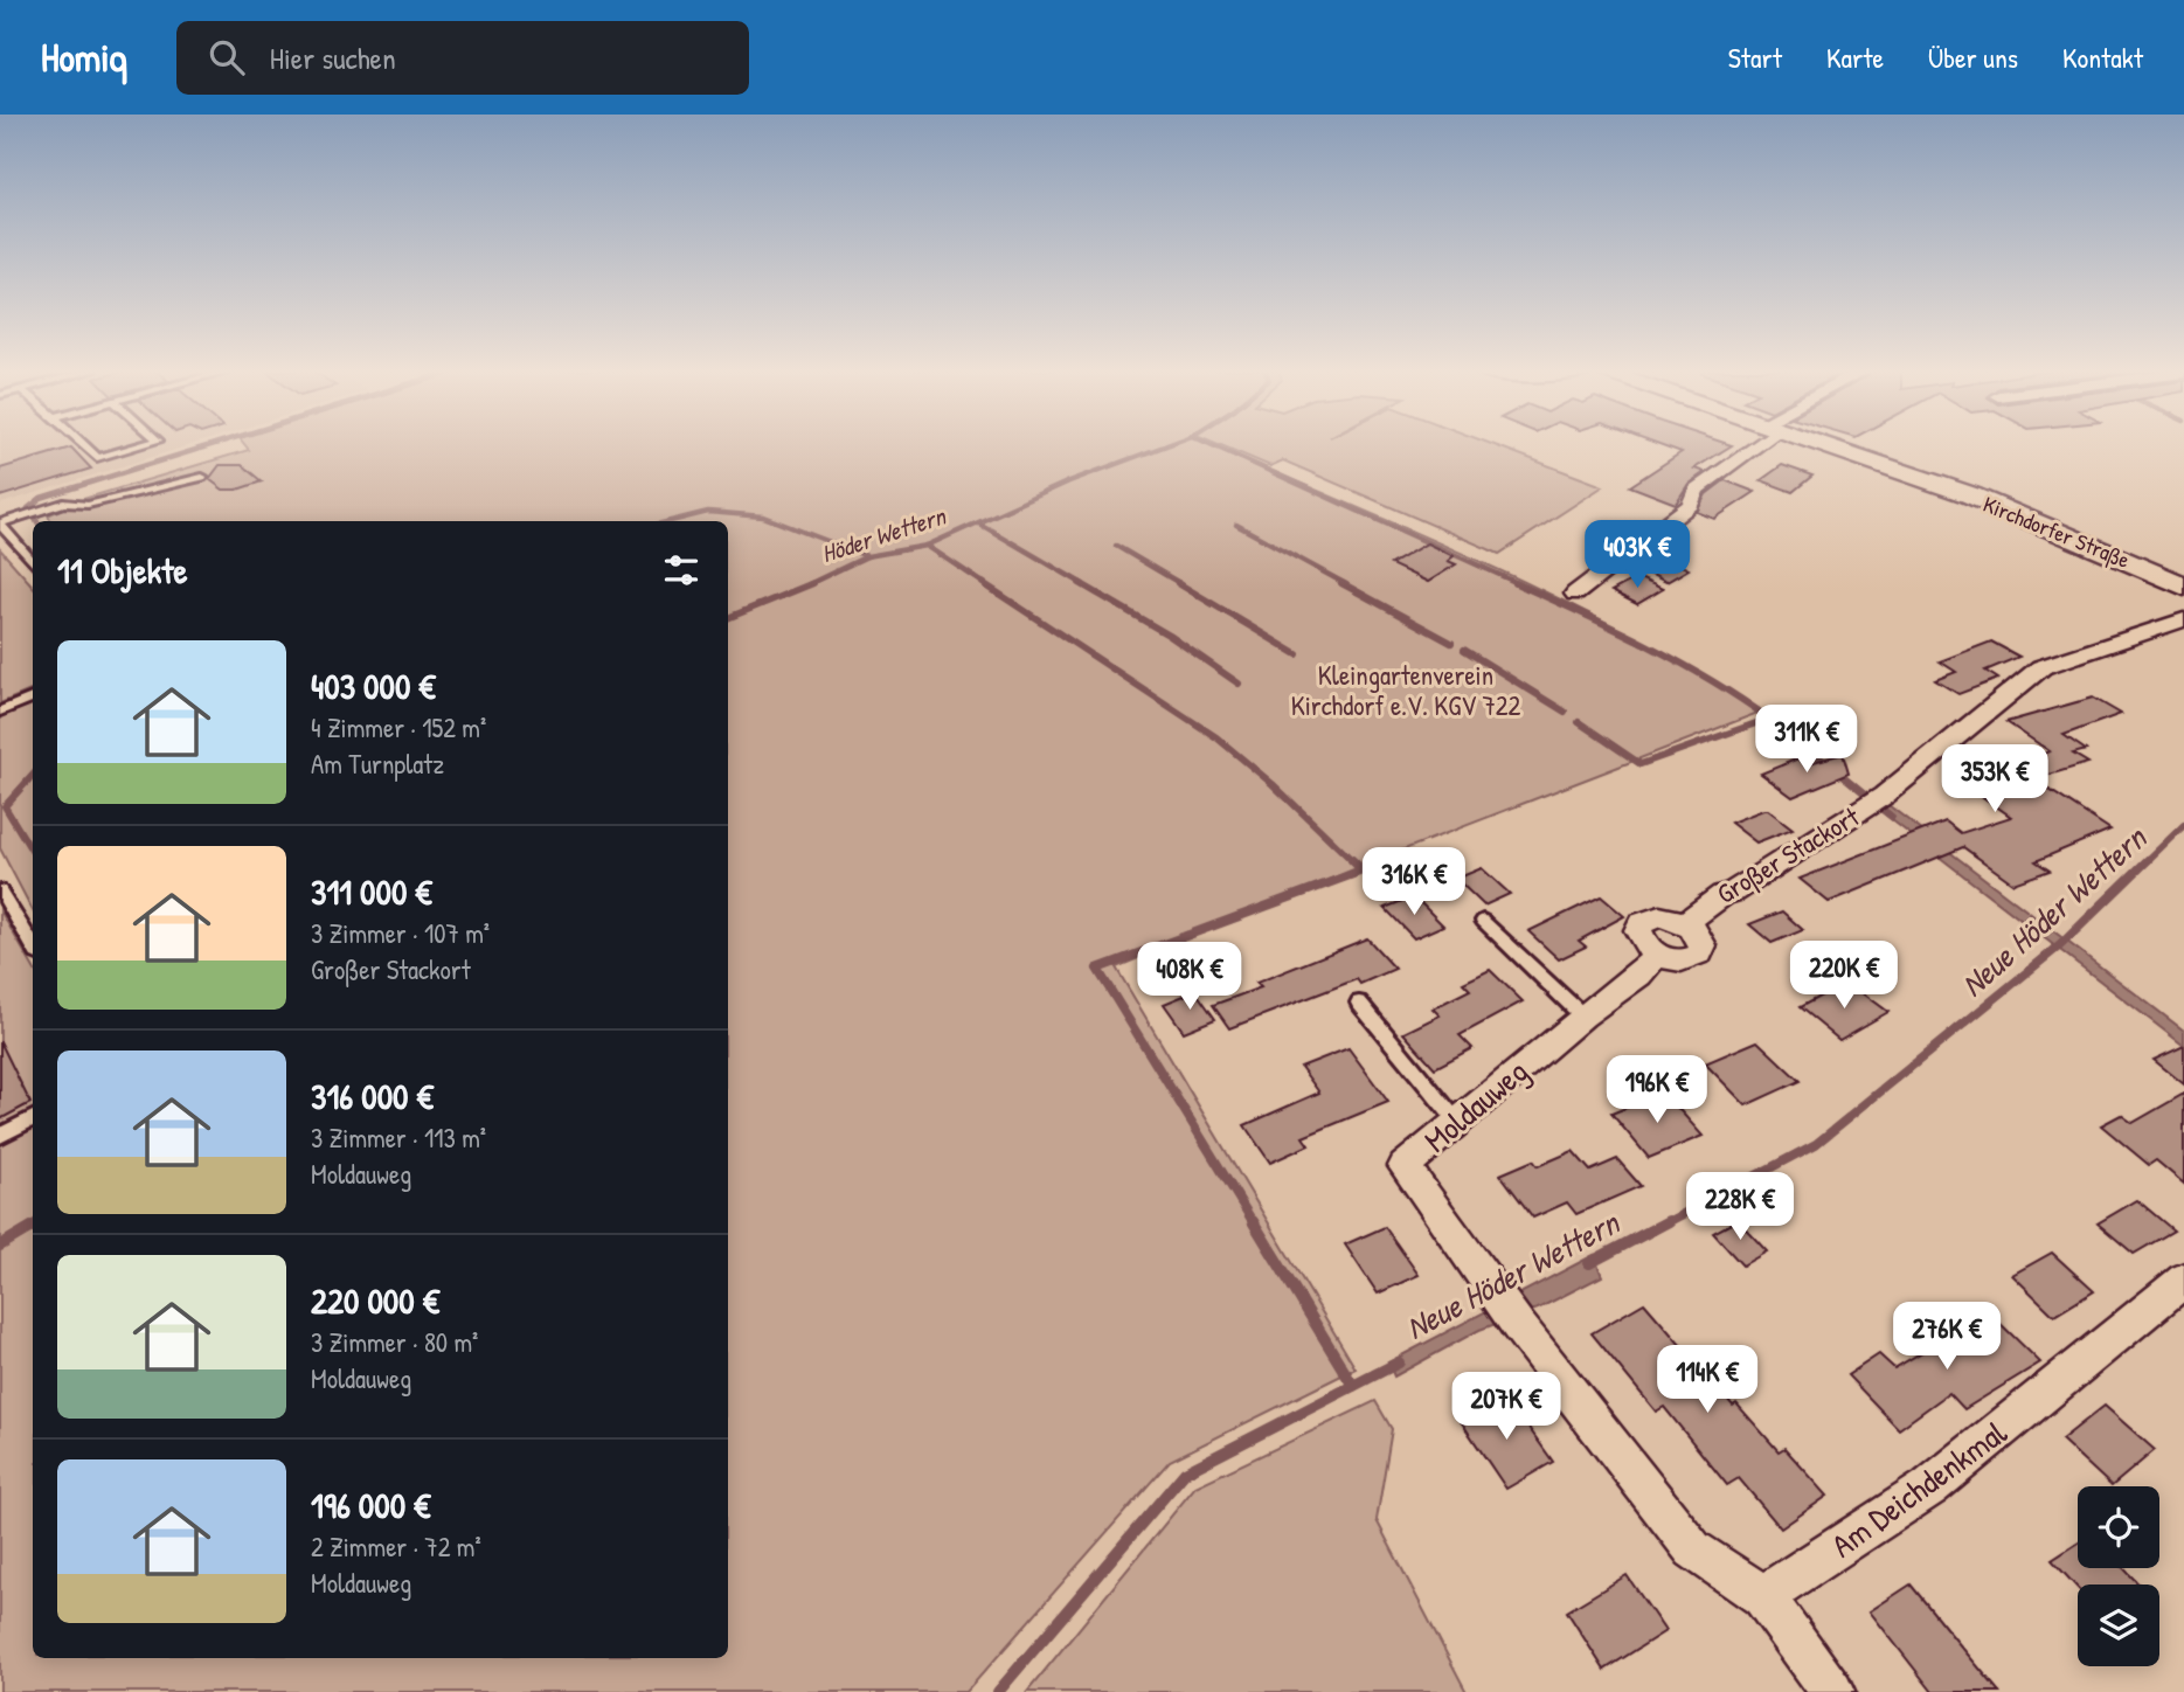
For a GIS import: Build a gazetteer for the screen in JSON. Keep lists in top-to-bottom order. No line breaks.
{"streets":{"street":["Kirchdorfer Straße","Großer Stackort","Moldauweg","Am Deichdenkmal"]},"crossings":[["Moldauweg","Am Deichdenkmal"]],"water":["Höder Wettern","Neue Höder Wettern"],"parks":["Kleingartenverein Kirchdorf e.V. KGV 722"],"page":{"header":"Homiq","search":"Hier suchen","nav":["Start","Karte","Über uns","Kontakt"],"price":["403K €","311K €","353K €","316K €","220K €","408K €","196K €","228K €","276K €","114K €","207K €"],"heading":"11 Objekte","list":[{"name":"403 000 €","note":"4 Zimmer · 152 m² · Am Turnplatz"},{"name":"311 000 €","note":"3 Zimmer · 107 m² · Großer Stackort"},{"name":"316 000 €","note":"3 Zimmer · 113 m² · Moldauweg"},{"name":"220 000 €","note":"3 Zimmer · 80 m² · Moldauweg"},{"name":"196 000 €","note":"2 Zimmer · 72 m² · Moldauweg"}]}}
